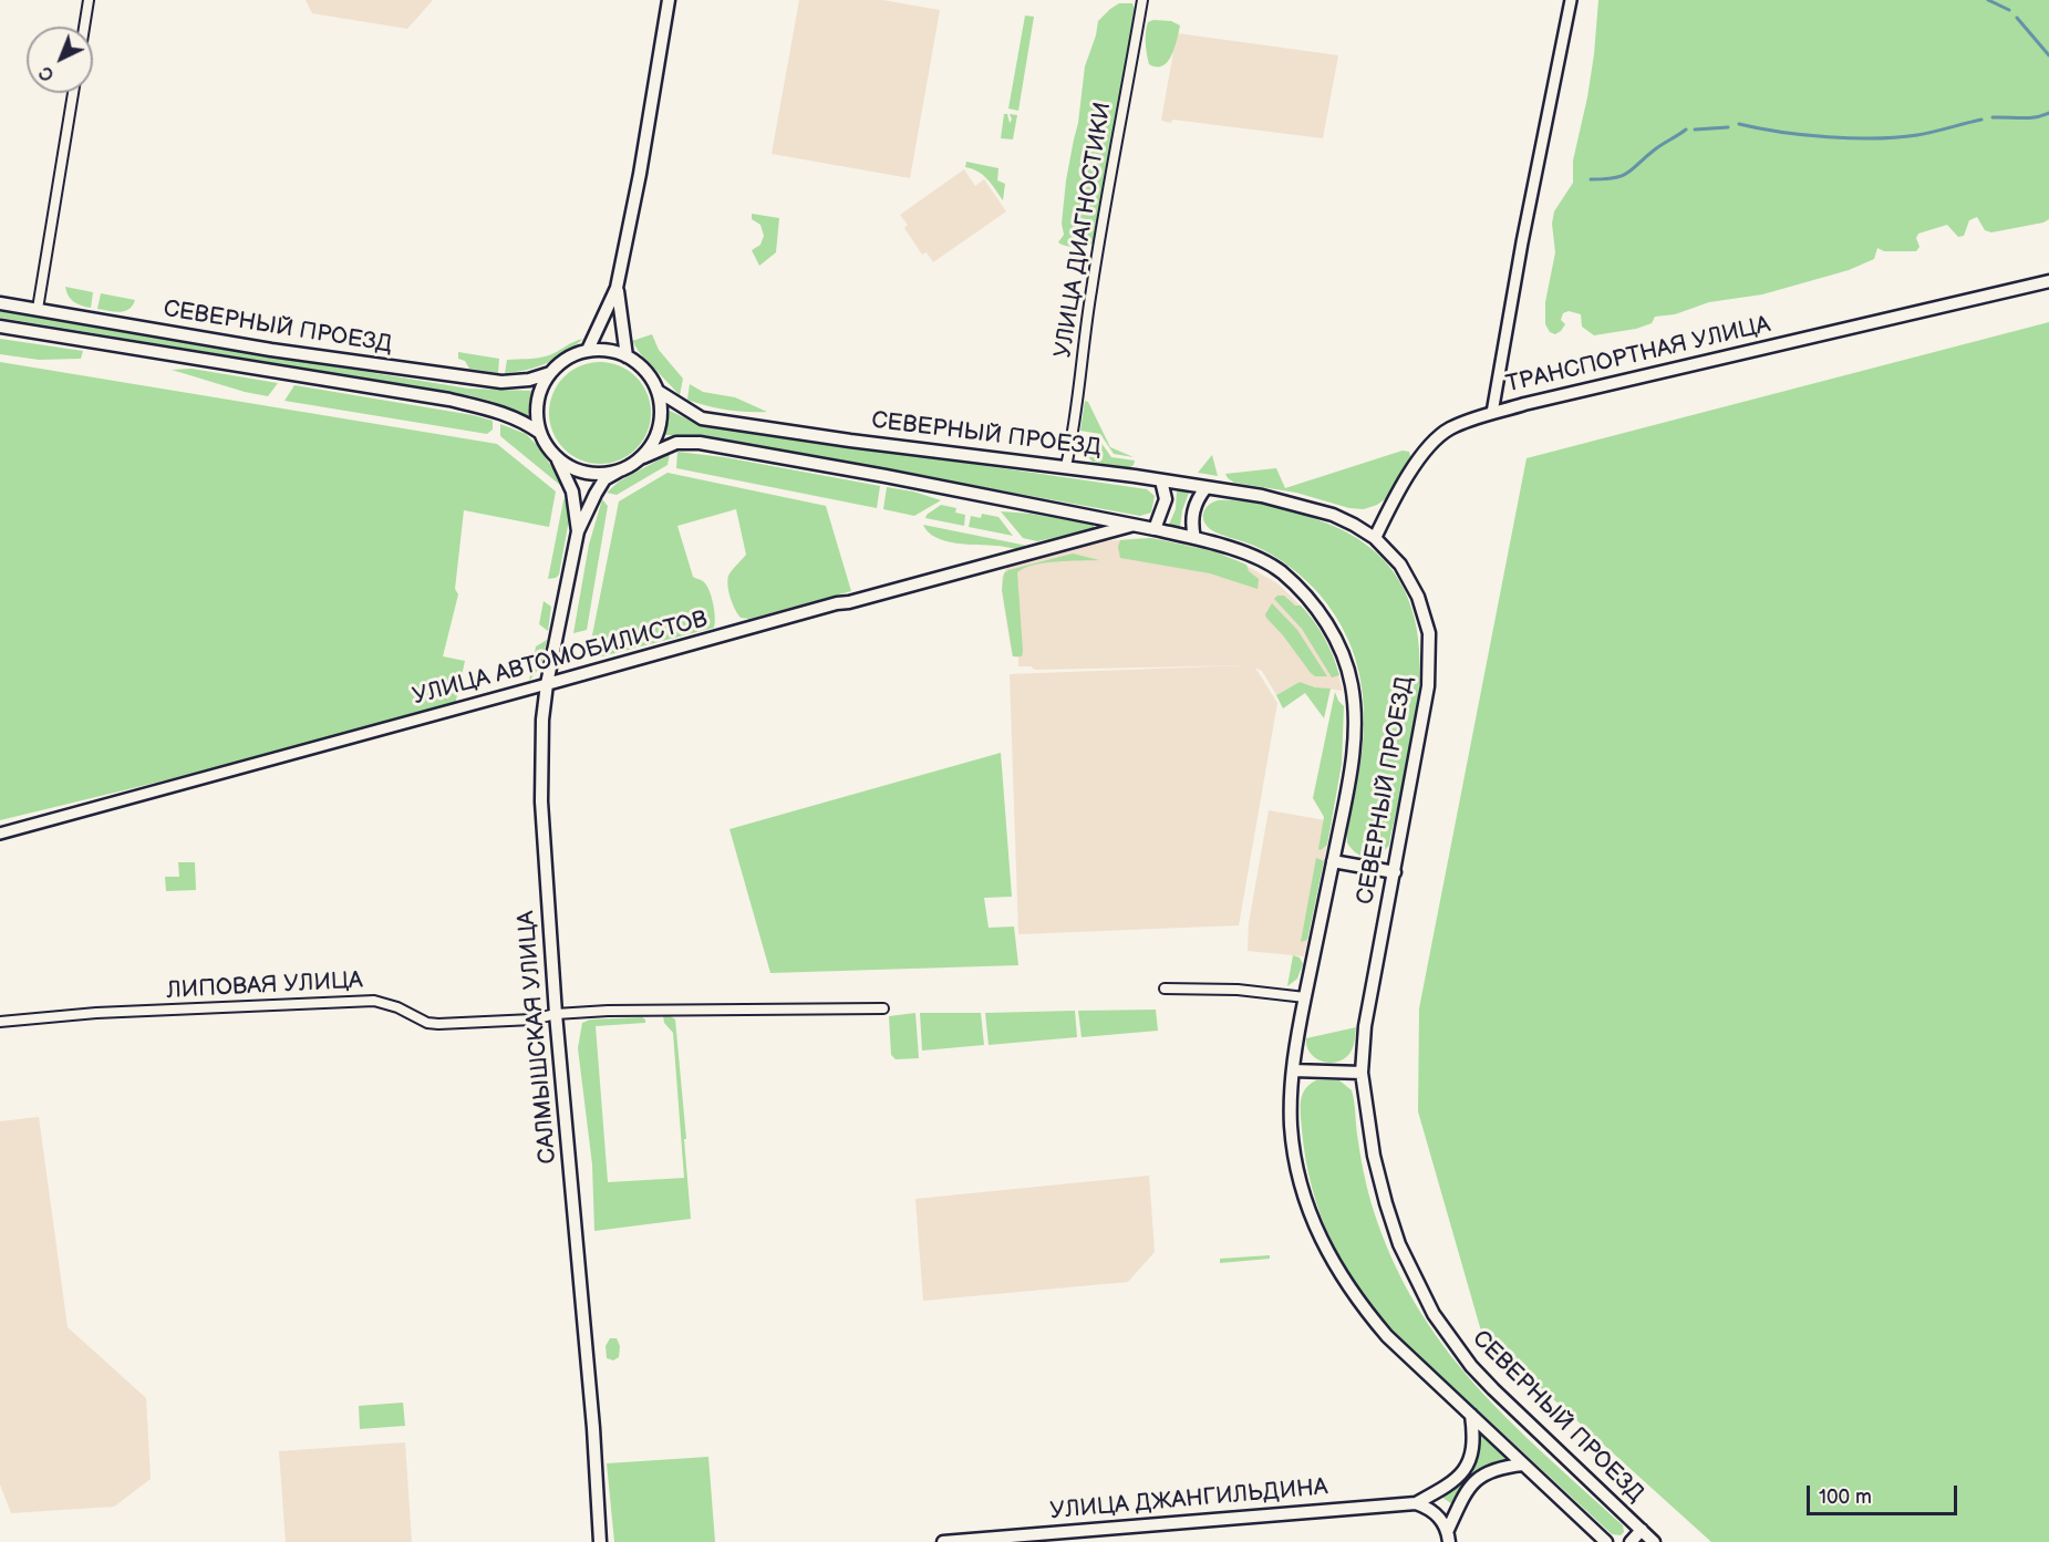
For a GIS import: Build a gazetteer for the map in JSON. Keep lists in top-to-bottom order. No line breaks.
{"streets":{"main road":["СЕВЕРНЫЙ ПРОЕЗД","ТРАНСПОРТНАЯ УЛИЦА","УЛИЦА АВТОМОБИЛИСТОВ","САЛМЫШСКАЯ УЛИЦА","УЛИЦА ДЖАНГИЛЬДИНА"],"street":["УЛИЦА ДИАГНОСТИКИ","ЛИПОВАЯ УЛИЦА"]},"crossings":[["УЛИЦА ДИАГНОСТИКИ","СЕВЕРНЫЙ ПРОЕЗД"],["СЕВЕРНЫЙ ПРОЕЗД","УЛИЦА АВТОМОБИЛИСТОВ"],["УЛИЦА АВТОМОБИЛИСТОВ","САЛМЫШСКАЯ УЛИЦА"],["ЛИПОВАЯ УЛИЦА","САЛМЫШСКАЯ УЛИЦА"]],"scale_bar":"100 m","north":"bottom left"}
